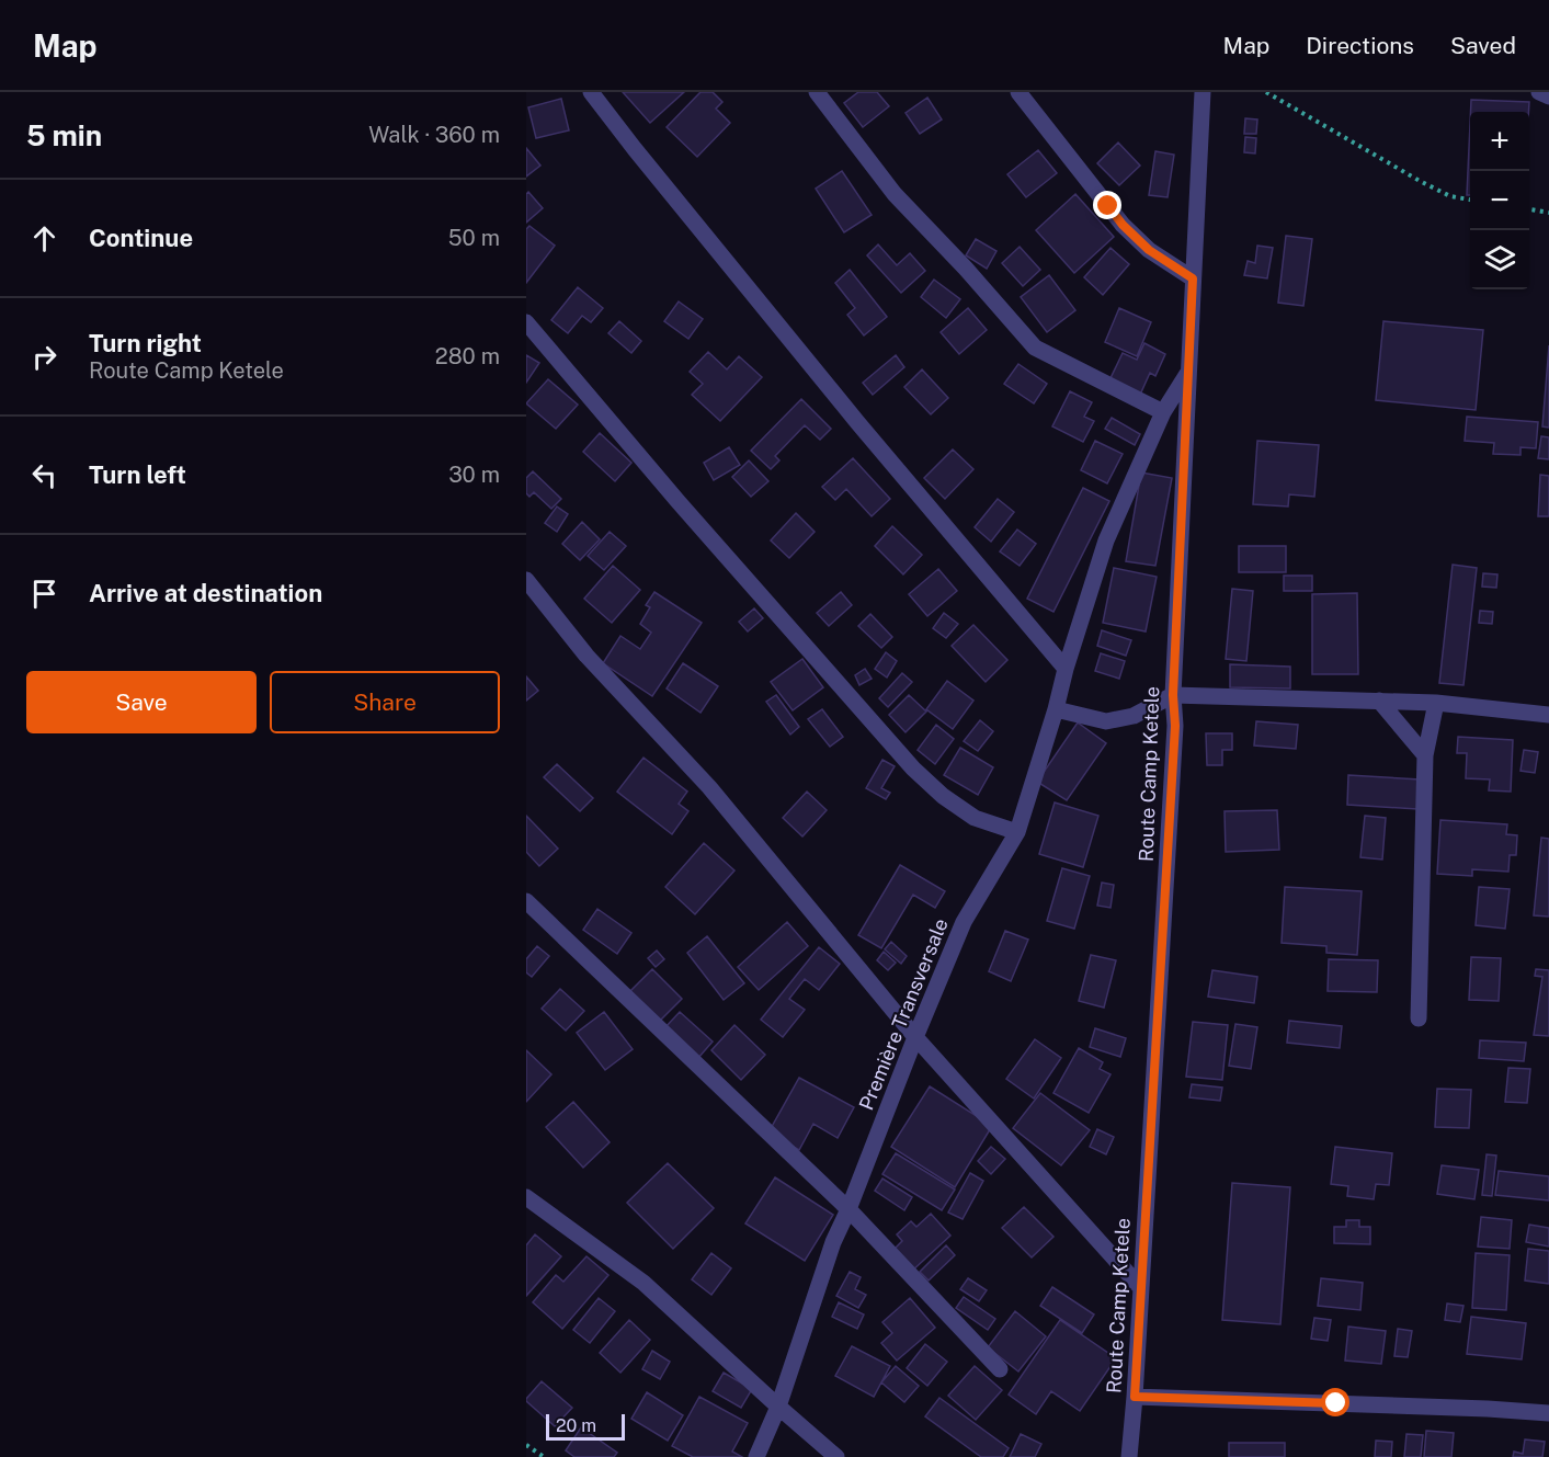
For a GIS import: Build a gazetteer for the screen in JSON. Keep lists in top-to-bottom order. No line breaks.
{"streets":{"street":["Route Camp Ketele","Première Transversale"]},"crossings":[["Route Camp Ketele","Première Transversale"]],"scale_bar":"20 m","page":{"header":"Map","nav":["Map","Directions","Saved"],"heading":["5 min","Walk · 360 m"],"map_buttons":["+","−"],"list":[["Continue","50 m"],["Turn right","Route Camp Ketele","280 m"],["Turn left","30 m"],"Arrive at destination"],"buttons":["Save","Share"],"scale":"20 m"}}
